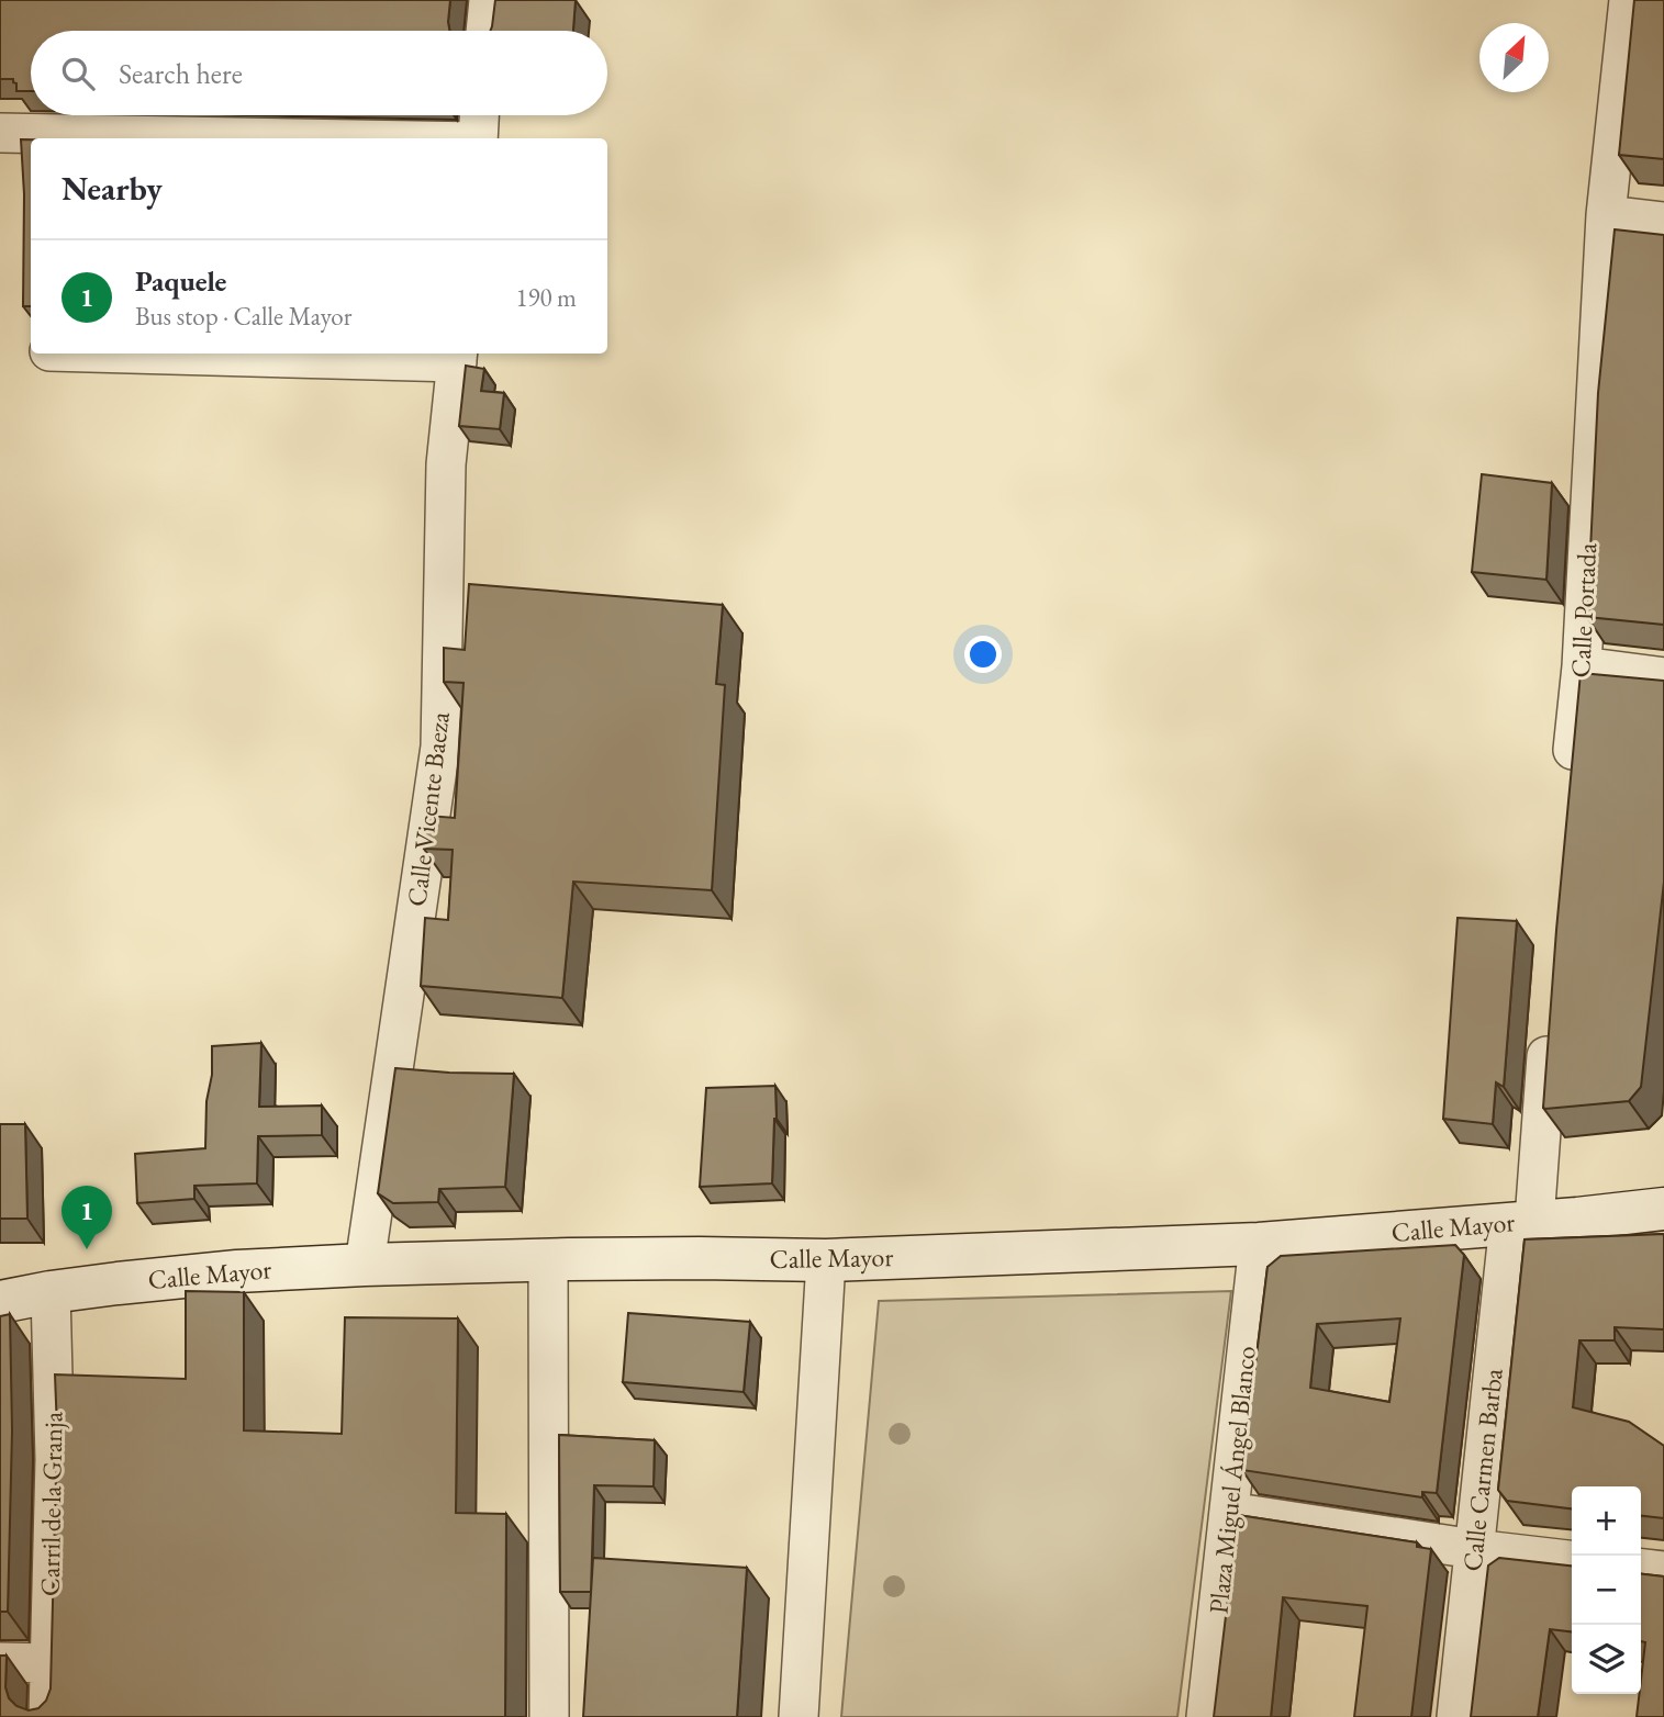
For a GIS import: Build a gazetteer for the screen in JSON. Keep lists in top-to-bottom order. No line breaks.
{"streets":{"main road":["Calle Mayor"],"street":["Calle Portada","Calle Vicente Baeza","Calle Carmen Barba","Plaza Miguel Ángel Blanco","Carril de la Granja"]},"crossings":[["Calle Vicente Baeza","Calle Mayor"],["Calle Mayor","Calle Carmen Barba"],["Calle Mayor","Plaza Miguel Ángel Blanco"],["Calle Mayor","Carril de la Granja"]],"north":"top right","page":{"search":"Search here","heading":"Nearby","list":[{"mark":"1","name":"Paquele","note":"Bus stop · Calle Mayor","value":"190 m"}],"pins":"1","map_buttons":["+","−"]}}
